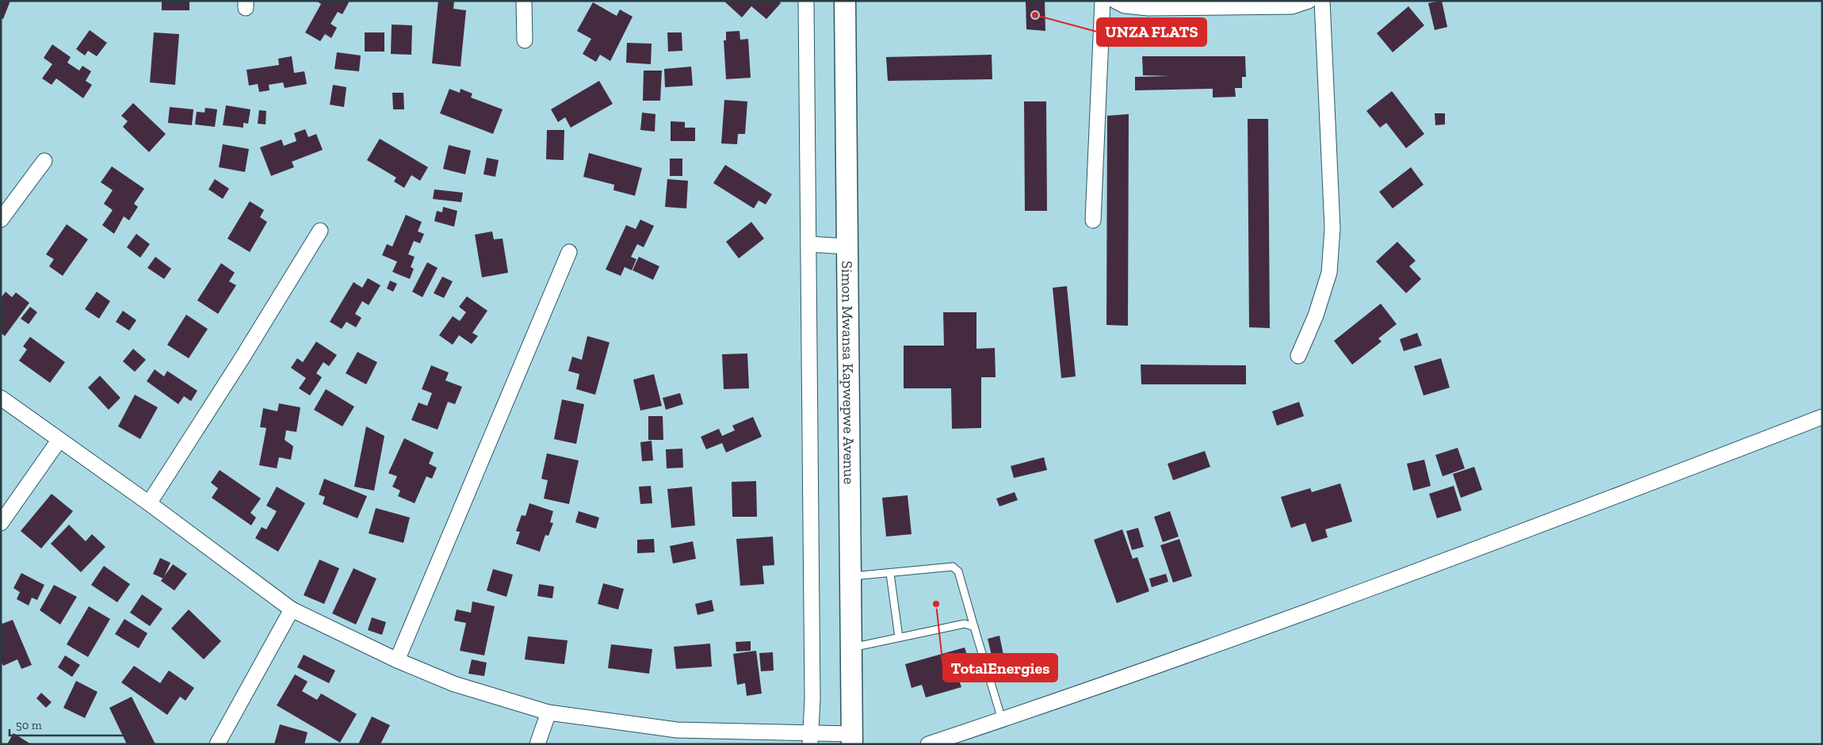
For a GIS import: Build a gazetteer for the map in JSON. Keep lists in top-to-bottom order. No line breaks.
{"streets":{"main road":["Simon Mwansa Kapwepwe Avenue"]},"places":["UNZA FLATS","TotalEnergies"],"scale_bar":"50 m"}
